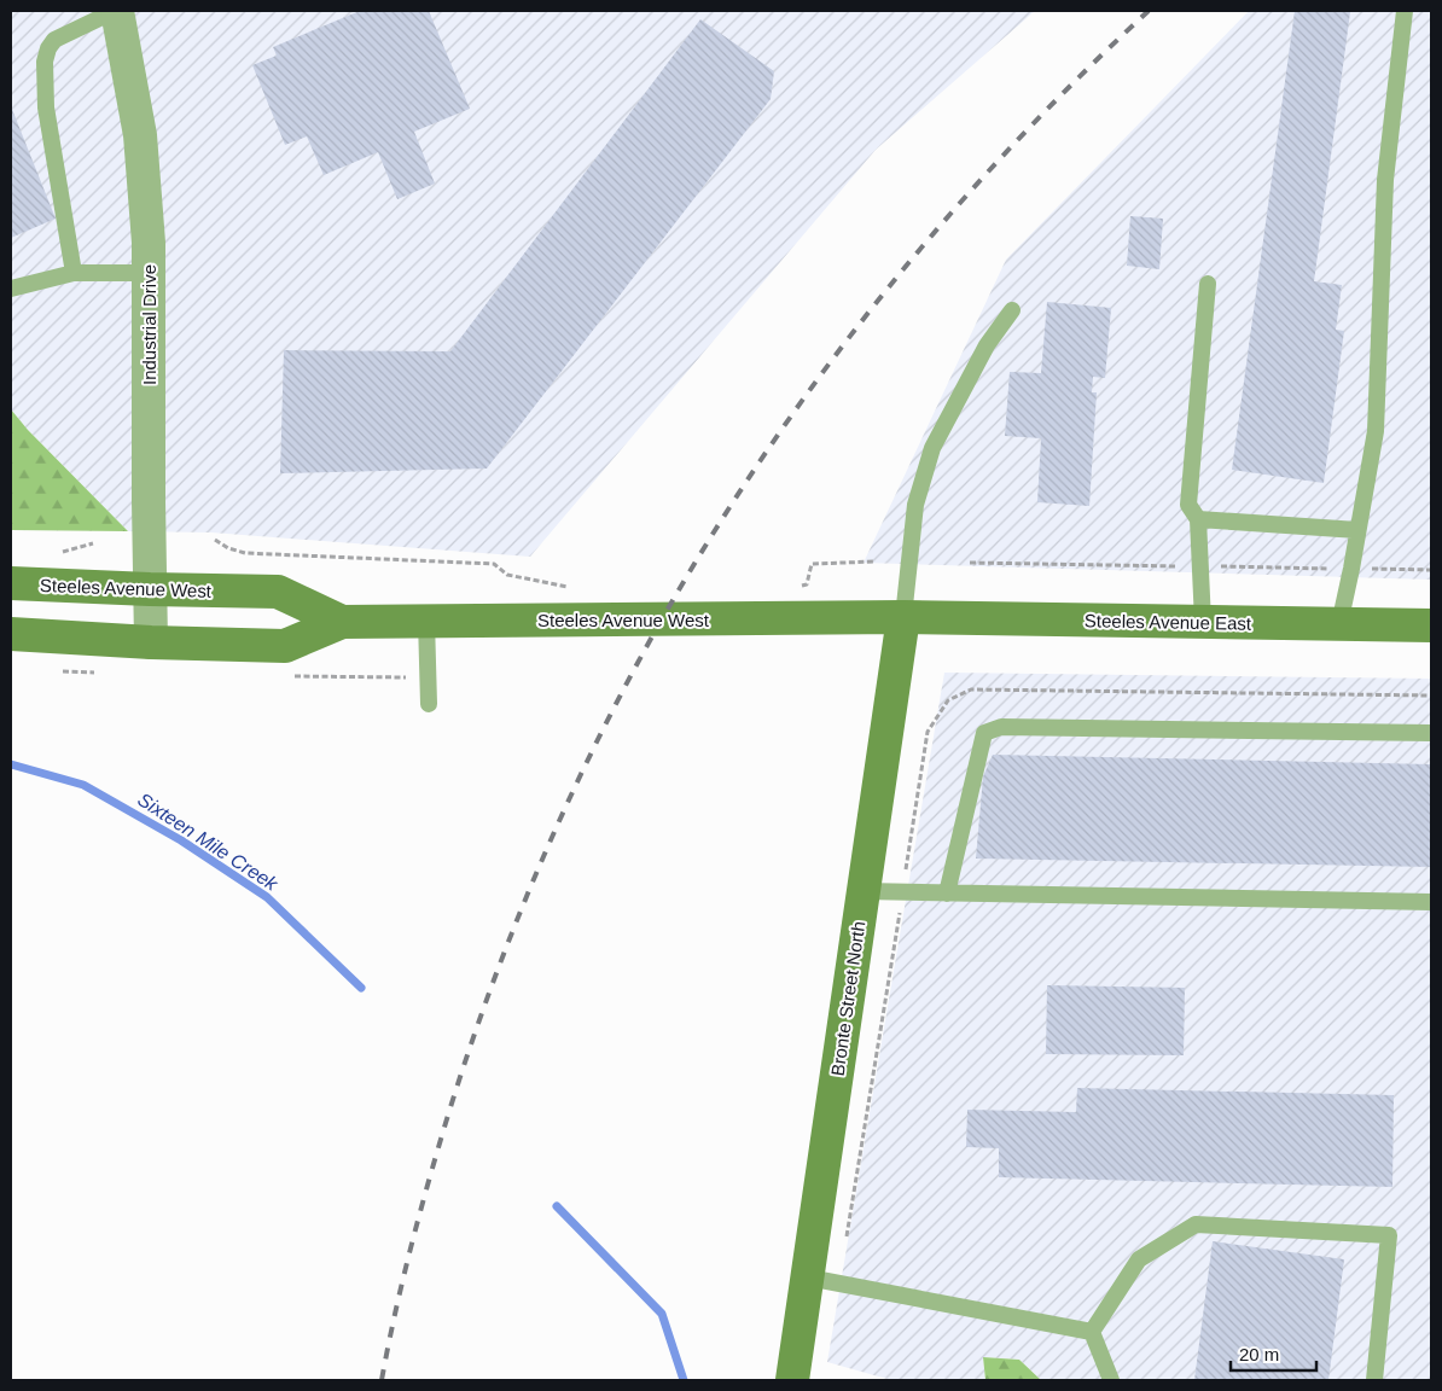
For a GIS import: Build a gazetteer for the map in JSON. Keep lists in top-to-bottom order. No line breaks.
{"streets":{"main road":["Steeles Avenue West","Steeles Avenue East","Bronte Street North"],"street":["Industrial Drive"]},"crossings":[["Industrial Drive","Steeles Avenue West"],["Steeles Avenue West","Steeles Avenue East"],["Steeles Avenue West","Bronte Street North"],["Steeles Avenue East","Bronte Street North"]],"water":["Sixteen Mile Creek"],"scale_bar":"20 m"}
